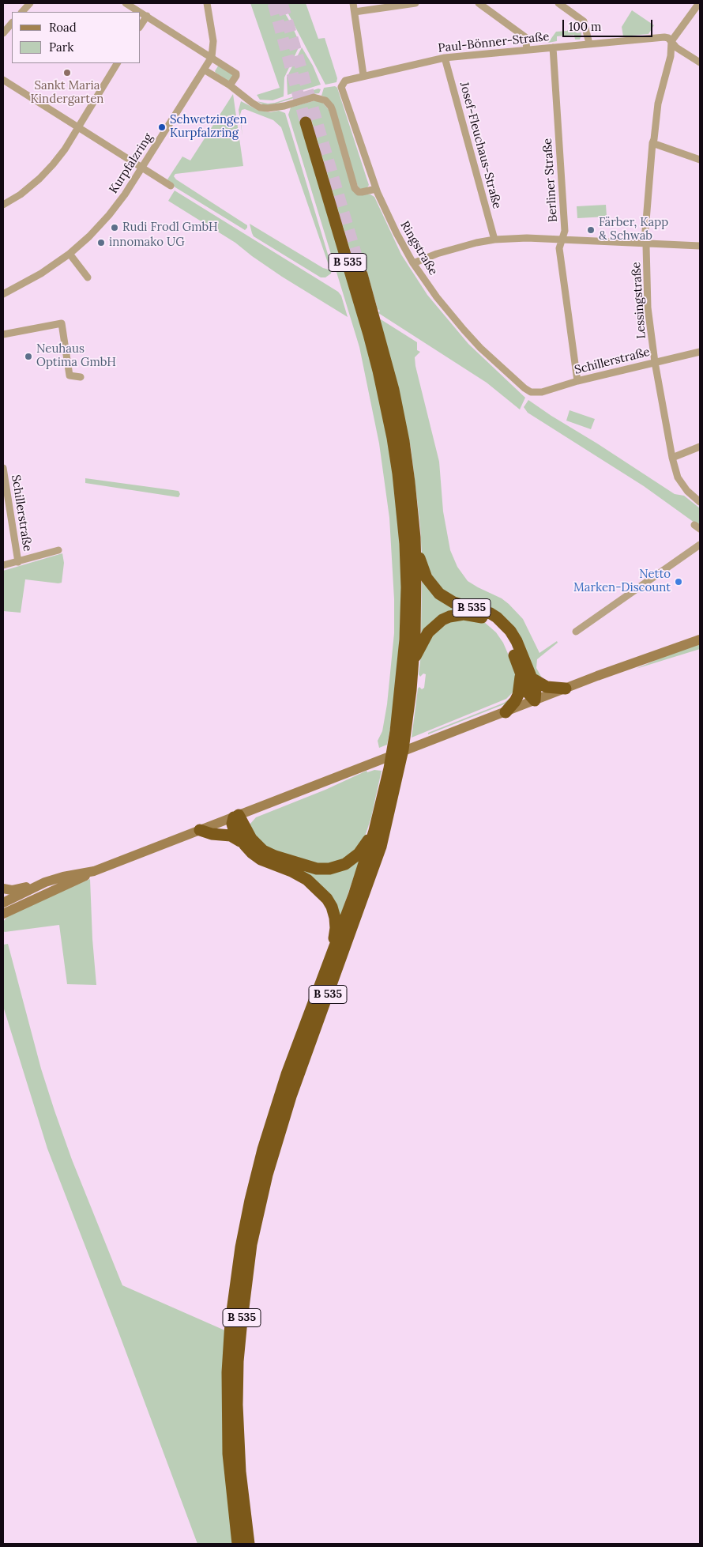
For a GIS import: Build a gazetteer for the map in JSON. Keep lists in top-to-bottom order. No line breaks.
{"streets":{"highway":["B 535"],"street":["Paul-Bönner-Straße","Josef-Fleuchaus-Straße","Kurpfalzring","Berliner Straße","Ringstraße","Lessingstraße","Schillerstraße"]},"crossings":[["Paul-Bönner-Straße","Josef-Fleuchaus-Straße"],["Paul-Bönner-Straße","Berliner Straße"],["Paul-Bönner-Straße","Ringstraße"],["Paul-Bönner-Straße","Lessingstraße"],["Berliner Straße","Schillerstraße"],["Ringstraße","Schillerstraße"],["Lessingstraße","Schillerstraße"]],"places":["Sankt Maria Kindergarten","Schwetzingen Kurpfalzring","Rudi Frodl GmbH","Färber, Kapp & Schwab","innomako UG","Neuhaus Optima GmbH","Netto Marken-Discount"],"legend":["Road","Park"],"scale_bar":"100 m"}
